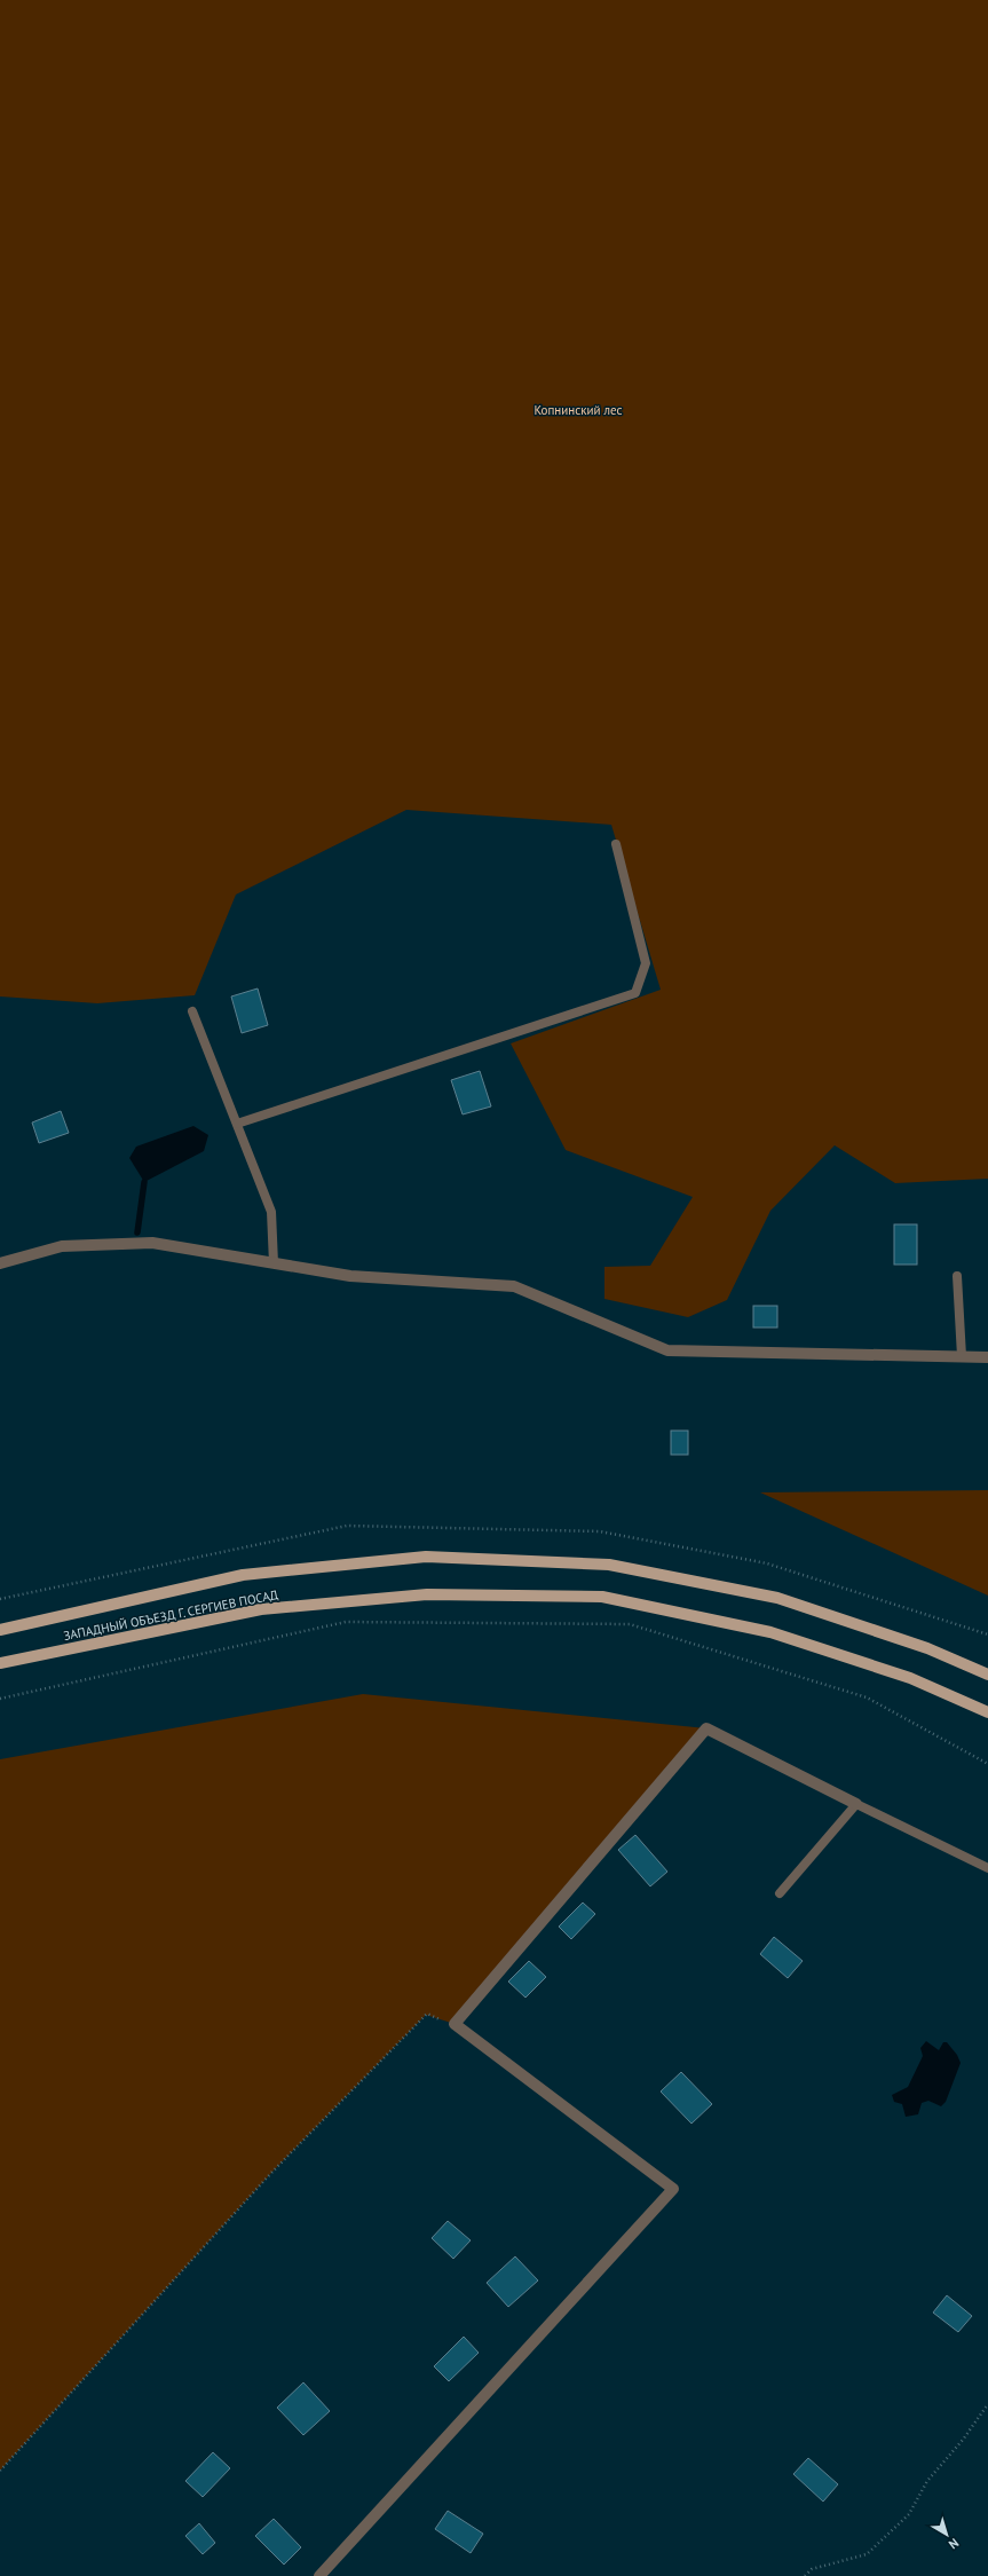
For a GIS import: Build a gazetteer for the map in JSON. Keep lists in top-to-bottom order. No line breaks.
{"streets":{"main road":["ЗАПАДНЫЙ ОБЪЕЗД Г. СЕРГИЕВ ПОСАД"]},"parks":["Копнинский лес"],"north":"bottom right"}
